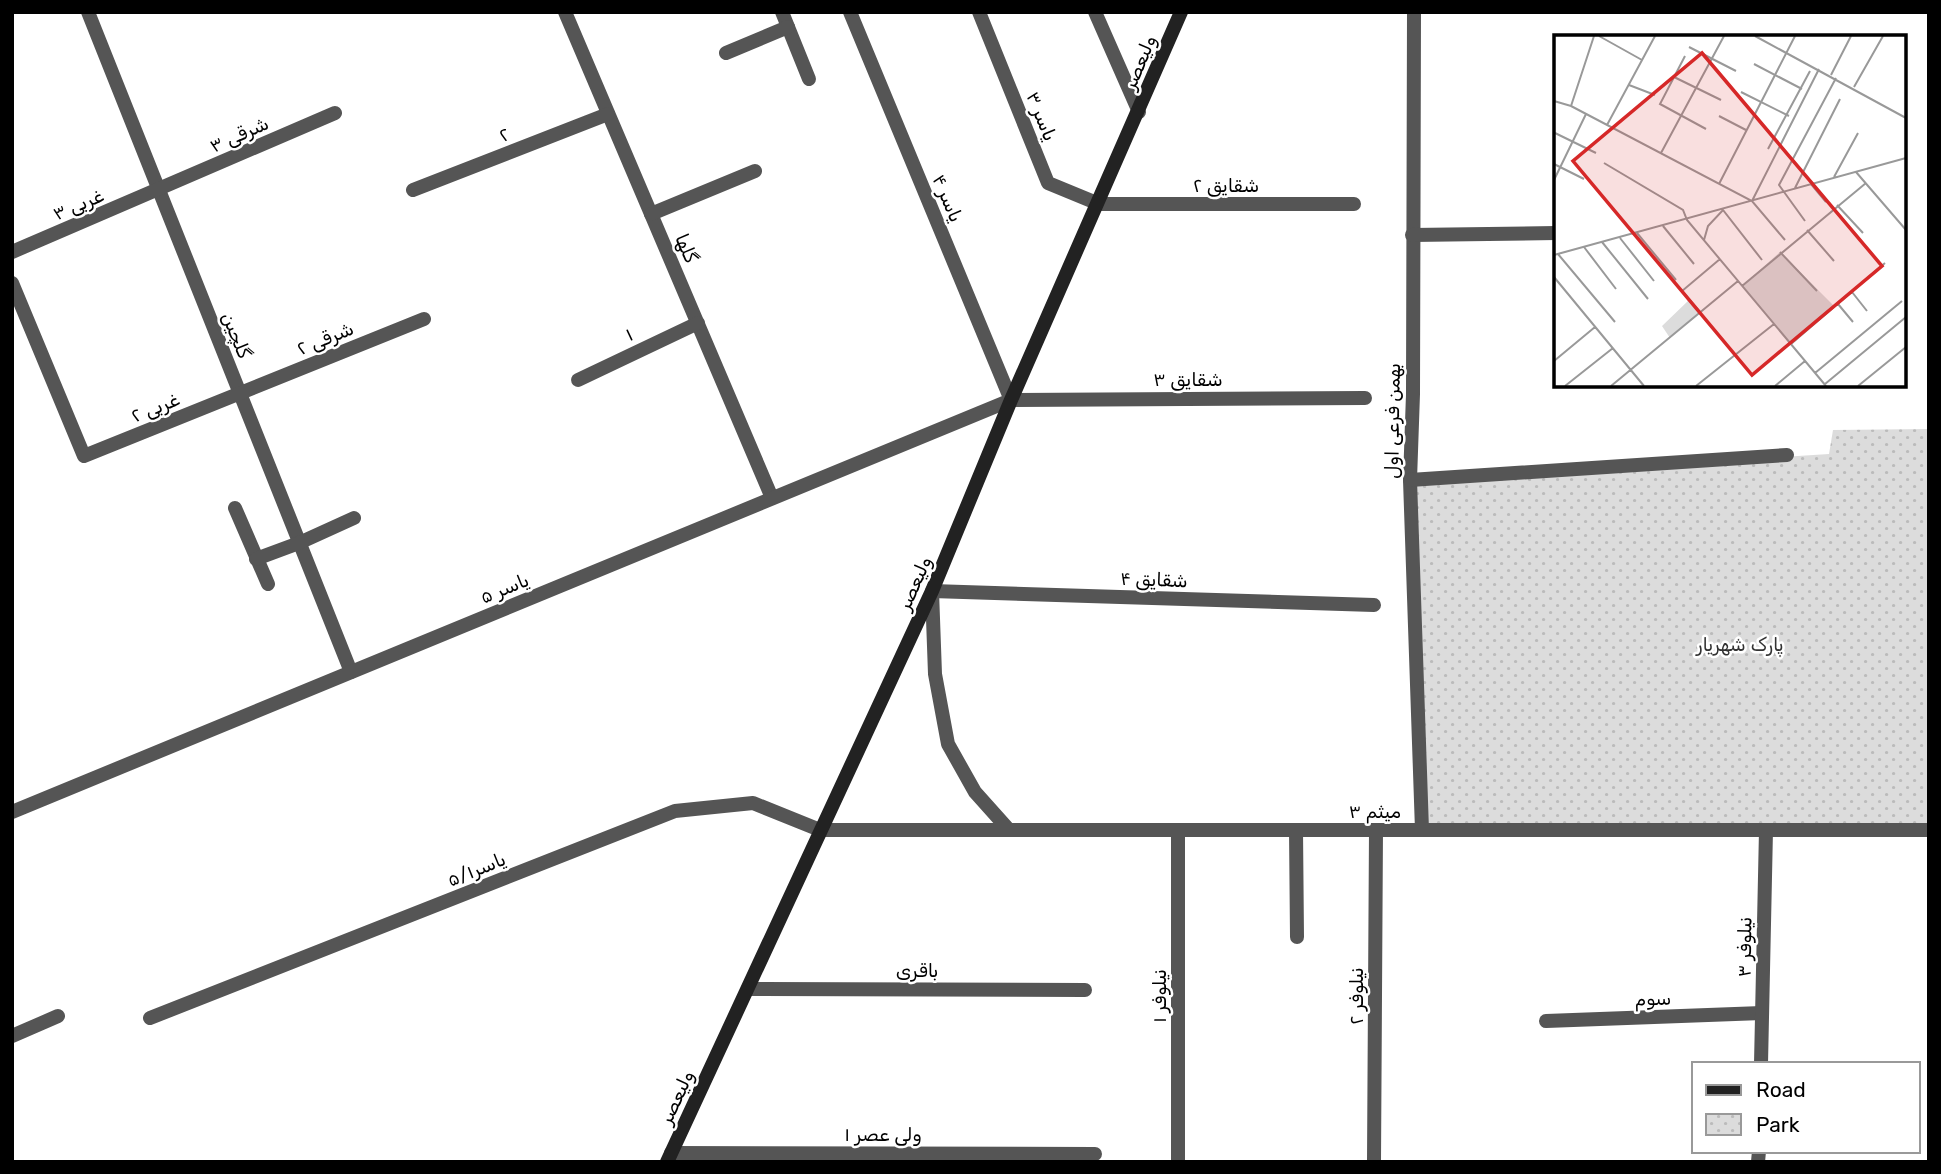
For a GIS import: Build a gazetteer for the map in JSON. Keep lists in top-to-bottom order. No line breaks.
{"streets":{"main road":["ولیعصر"],"street":["یاسر ۳","۳ شرقی","۲","شقایق ۲","یاسر ۴","۳ غربی","گلها","۱","گلچین","۲ شرقی","شقایق ۳","۲ غربی","بهمن فرعی اول","شقایق ۴","یاسر ۵","میثم ۳","یاسر۵/۱","نیلوفر ۳","باقری","نیلوفر ۱","نیلوفر ۲","سوم","ولی عصر ۱"]},"crossings":[["ولیعصر","یاسر ۳"],["ولیعصر","شقایق ۲"],["ولیعصر","یاسر ۴"],["ولیعصر","شقایق ۳"],["ولیعصر","شقایق ۴"],["ولیعصر","یاسر ۵"],["ولیعصر","میثم ۳"],["ولیعصر","یاسر۵/۱"],["ولیعصر","باقری"],["ولیعصر","ولی عصر ۱"],["یاسر ۳","شقایق ۲"],["۳ شرقی","۳ غربی"],["۳ شرقی","گلچین"],["۲","گلها"],["یاسر ۴","شقایق ۳"],["یاسر ۴","یاسر ۵"],["۳ غربی","گلچین"],["گلها","۱"],["گلها","یاسر ۵"],["گلچین","۲ شرقی"],["گلچین","۲ غربی"],["گلچین","یاسر ۵"],["۲ شرقی","۲ غربی"],["شقایق ۳","یاسر ۵"],["بهمن فرعی اول","میثم ۳"],["میثم ۳","یاسر۵/۱"],["میثم ۳","نیلوفر ۳"],["میثم ۳","نیلوفر ۱"],["میثم ۳","نیلوفر ۲"],["نیلوفر ۳","سوم"]],"parks":["پارک شهریار"],"legend":["Road","Park"]}
